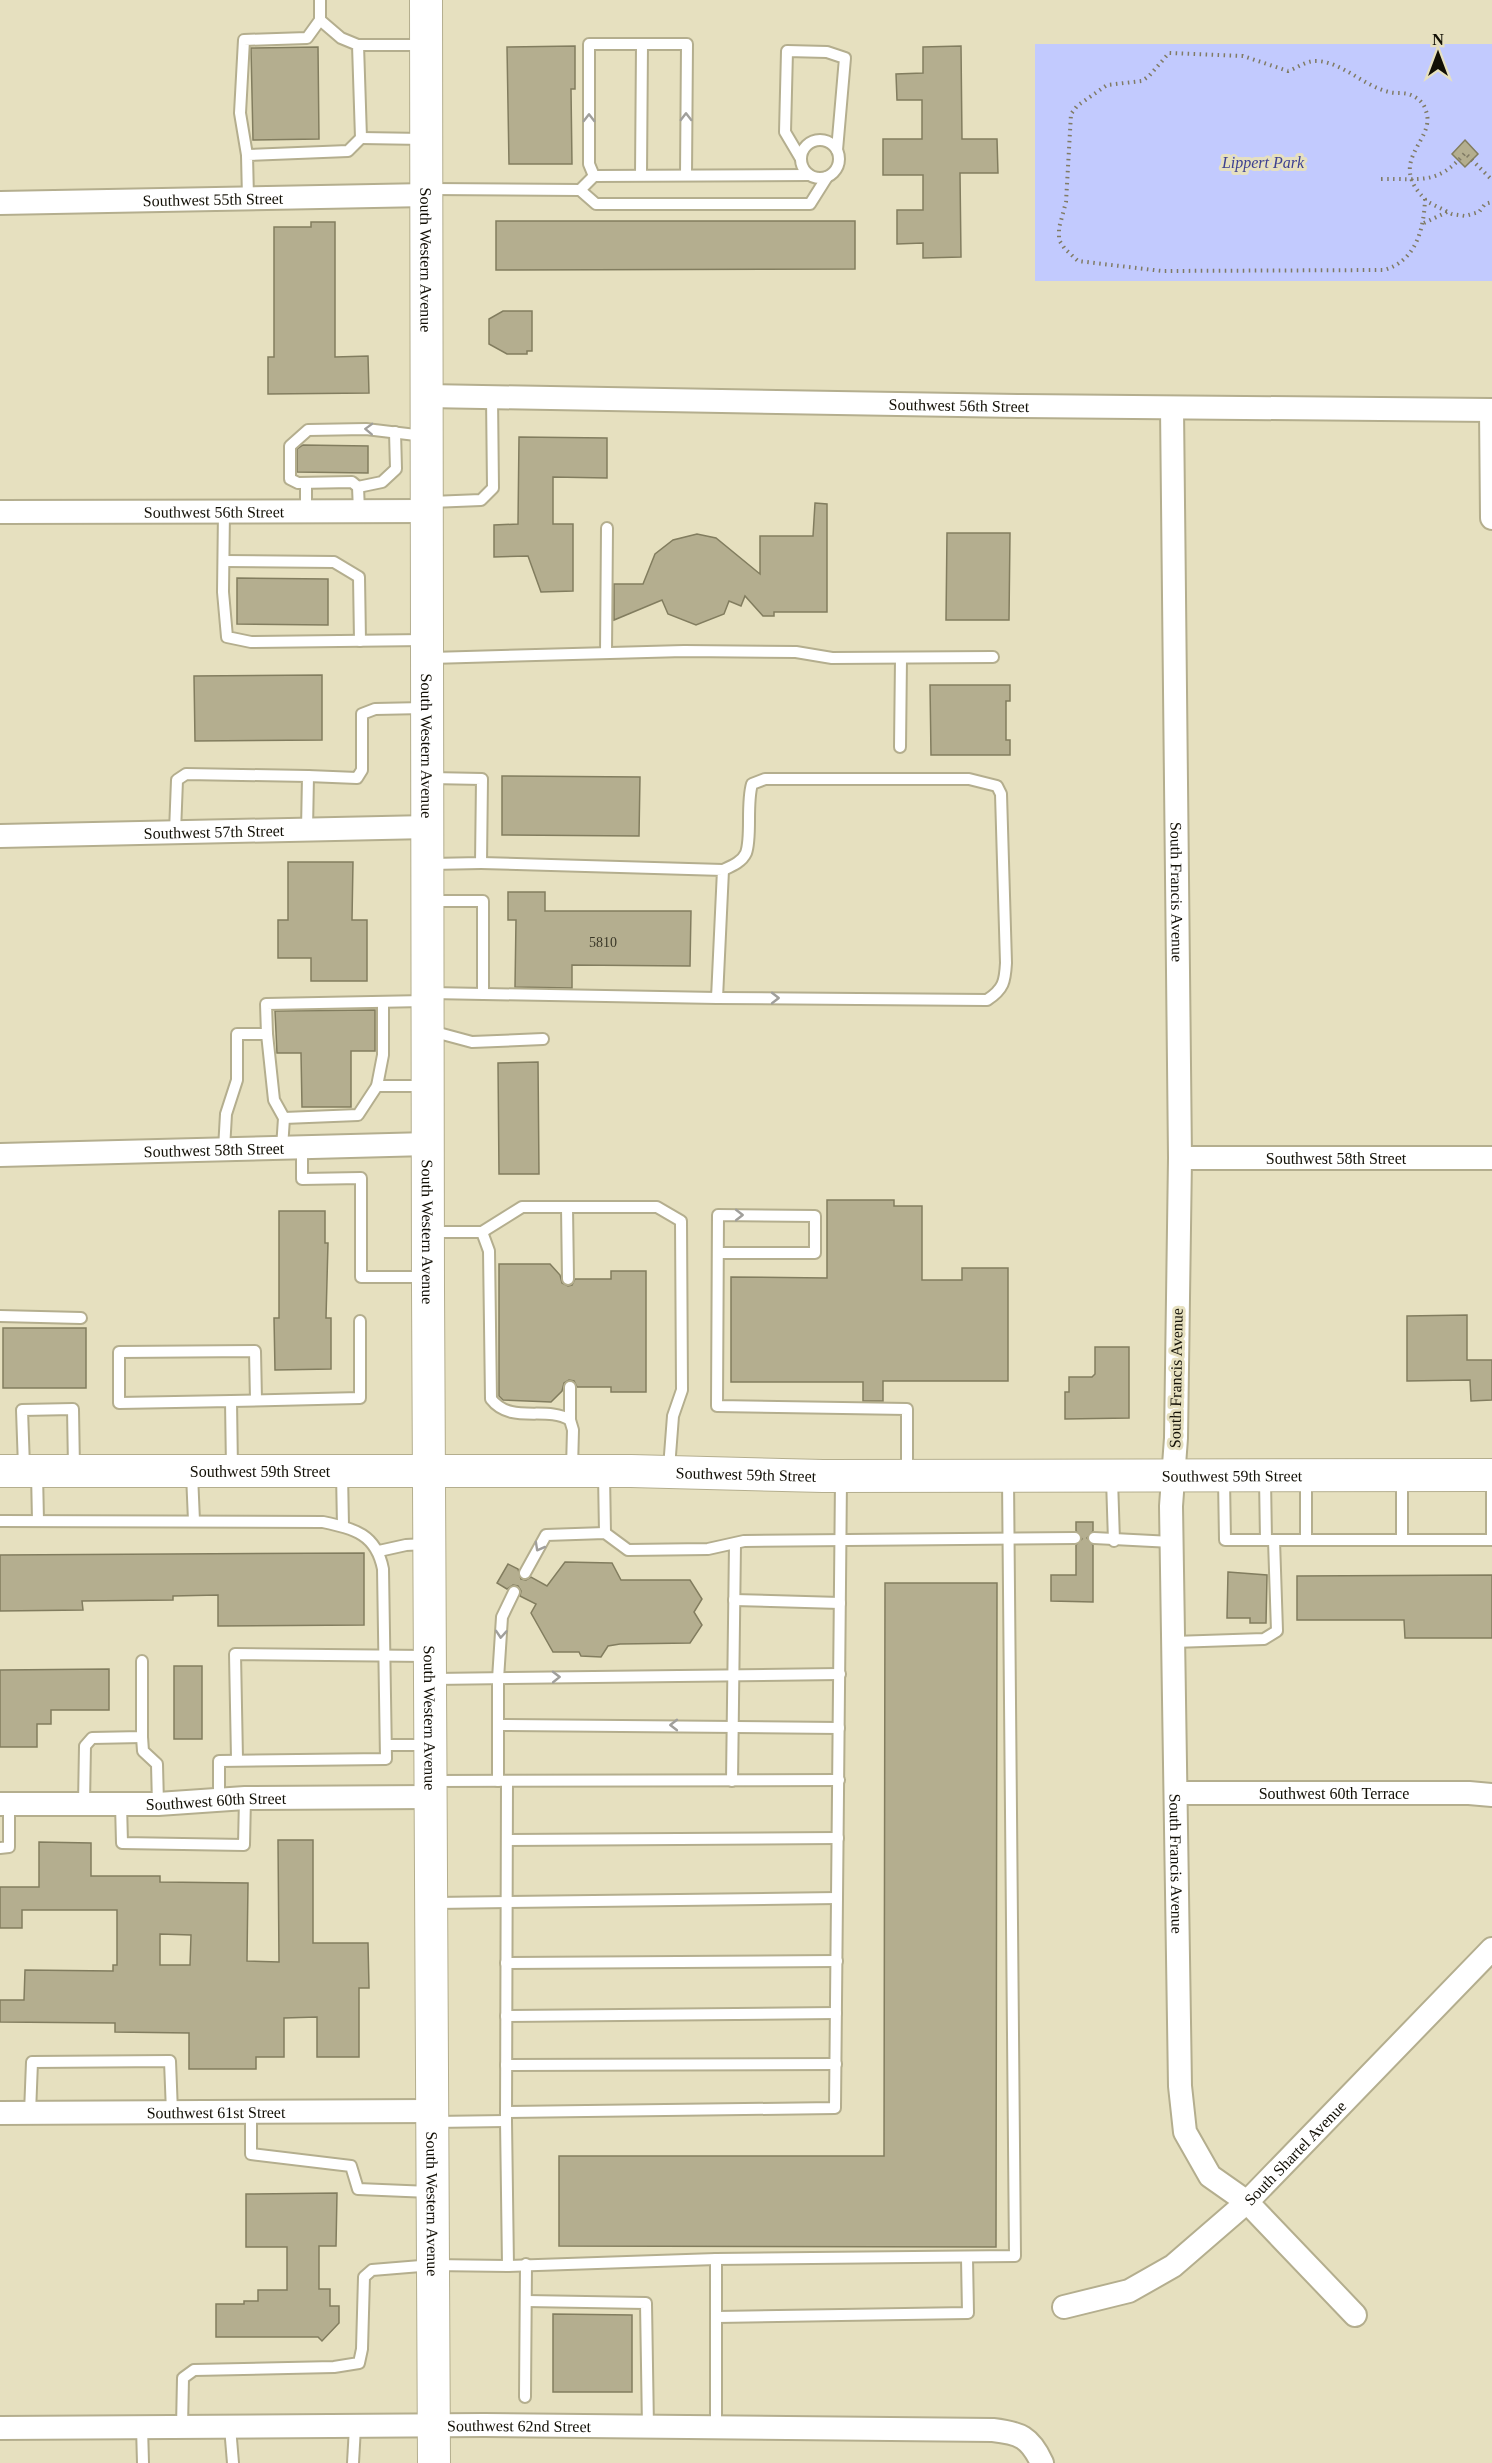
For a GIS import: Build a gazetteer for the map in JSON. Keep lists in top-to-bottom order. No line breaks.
{"streets":{"main road":["South Western Avenue","Southwest 59th Street"],"street":["Southwest 55th Street","Southwest 56th Street","Southwest 57th Street","South Francis Avenue","Southwest 58th Street","Southwest 60th Terrace","Southwest 60th Street","Southwest 61st Street","South Shartel Avenue","Southwest 62nd Street"]},"crossings":[["Southwest 55th Street","South Western Avenue"],["South Western Avenue","Southwest 56th Street"],["South Western Avenue","Southwest 57th Street"],["South Western Avenue","Southwest 58th Street"],["South Western Avenue","Southwest 59th Street"],["South Western Avenue","Southwest 60th Street"],["South Western Avenue","Southwest 61st Street"],["South Western Avenue","Southwest 62nd Street"],["Southwest 56th Street","South Francis Avenue"],["South Francis Avenue","Southwest 58th Street"],["South Francis Avenue","Southwest 59th Street"],["South Francis Avenue","Southwest 60th Terrace"],["South Francis Avenue","South Shartel Avenue"]],"parks":["Lippert Park"],"house_numbers":["5810"],"north":"top"}
